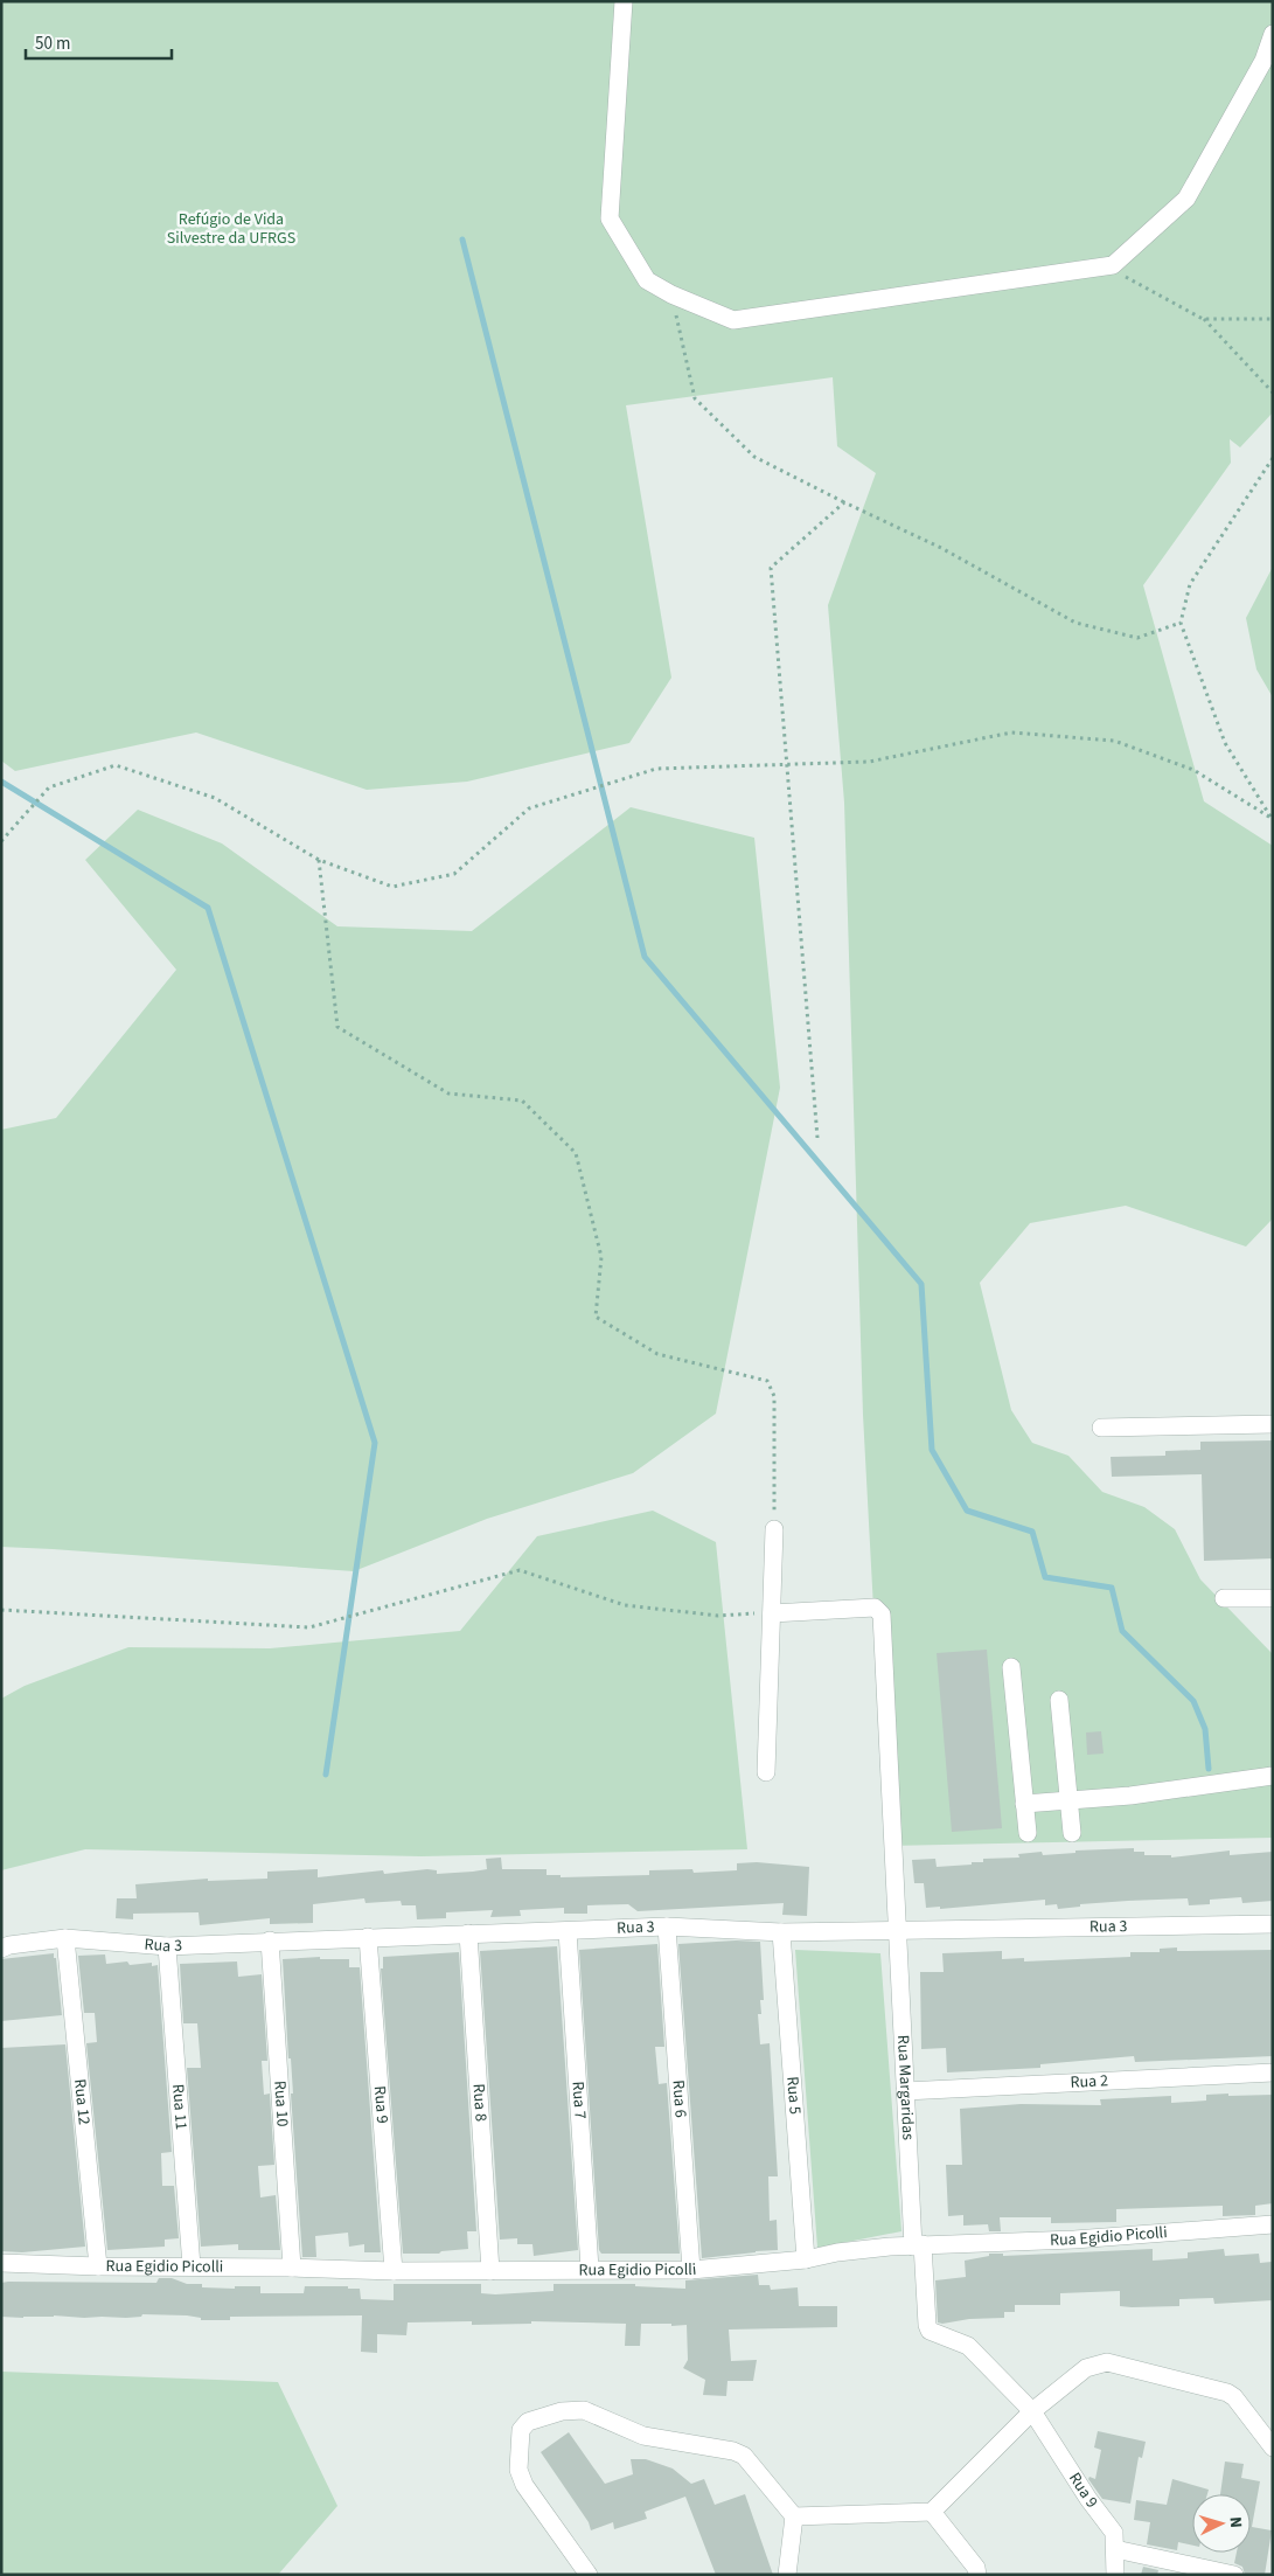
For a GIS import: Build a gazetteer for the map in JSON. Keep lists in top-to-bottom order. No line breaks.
{"streets":{"street":["Rua 3","Rua 2","Rua Margaridas","Rua 5","Rua 6","Rua 7","Rua 8","Rua 12","Rua 10","Rua 9","Rua 11","Rua Egidio Picolli"]},"crossings":[["Rua 3","Rua Margaridas"],["Rua 3","Rua 5"],["Rua 3","Rua 6"],["Rua 3","Rua 7"],["Rua 3","Rua 8"],["Rua 3","Rua 12"],["Rua 3","Rua 10"],["Rua 3","Rua 9"],["Rua 3","Rua 11"],["Rua 2","Rua Margaridas"],["Rua Margaridas","Rua 9"],["Rua Margaridas","Rua Egidio Picolli"],["Rua 5","Rua Egidio Picolli"],["Rua 6","Rua Egidio Picolli"],["Rua 7","Rua Egidio Picolli"],["Rua 8","Rua Egidio Picolli"],["Rua 12","Rua Egidio Picolli"],["Rua 10","Rua Egidio Picolli"],["Rua 9","Rua Egidio Picolli"],["Rua 11","Rua Egidio Picolli"]],"parks":["Refúgio de Vida Silvestre da UFRGS"],"scale_bar":"50 m","north":"right"}
